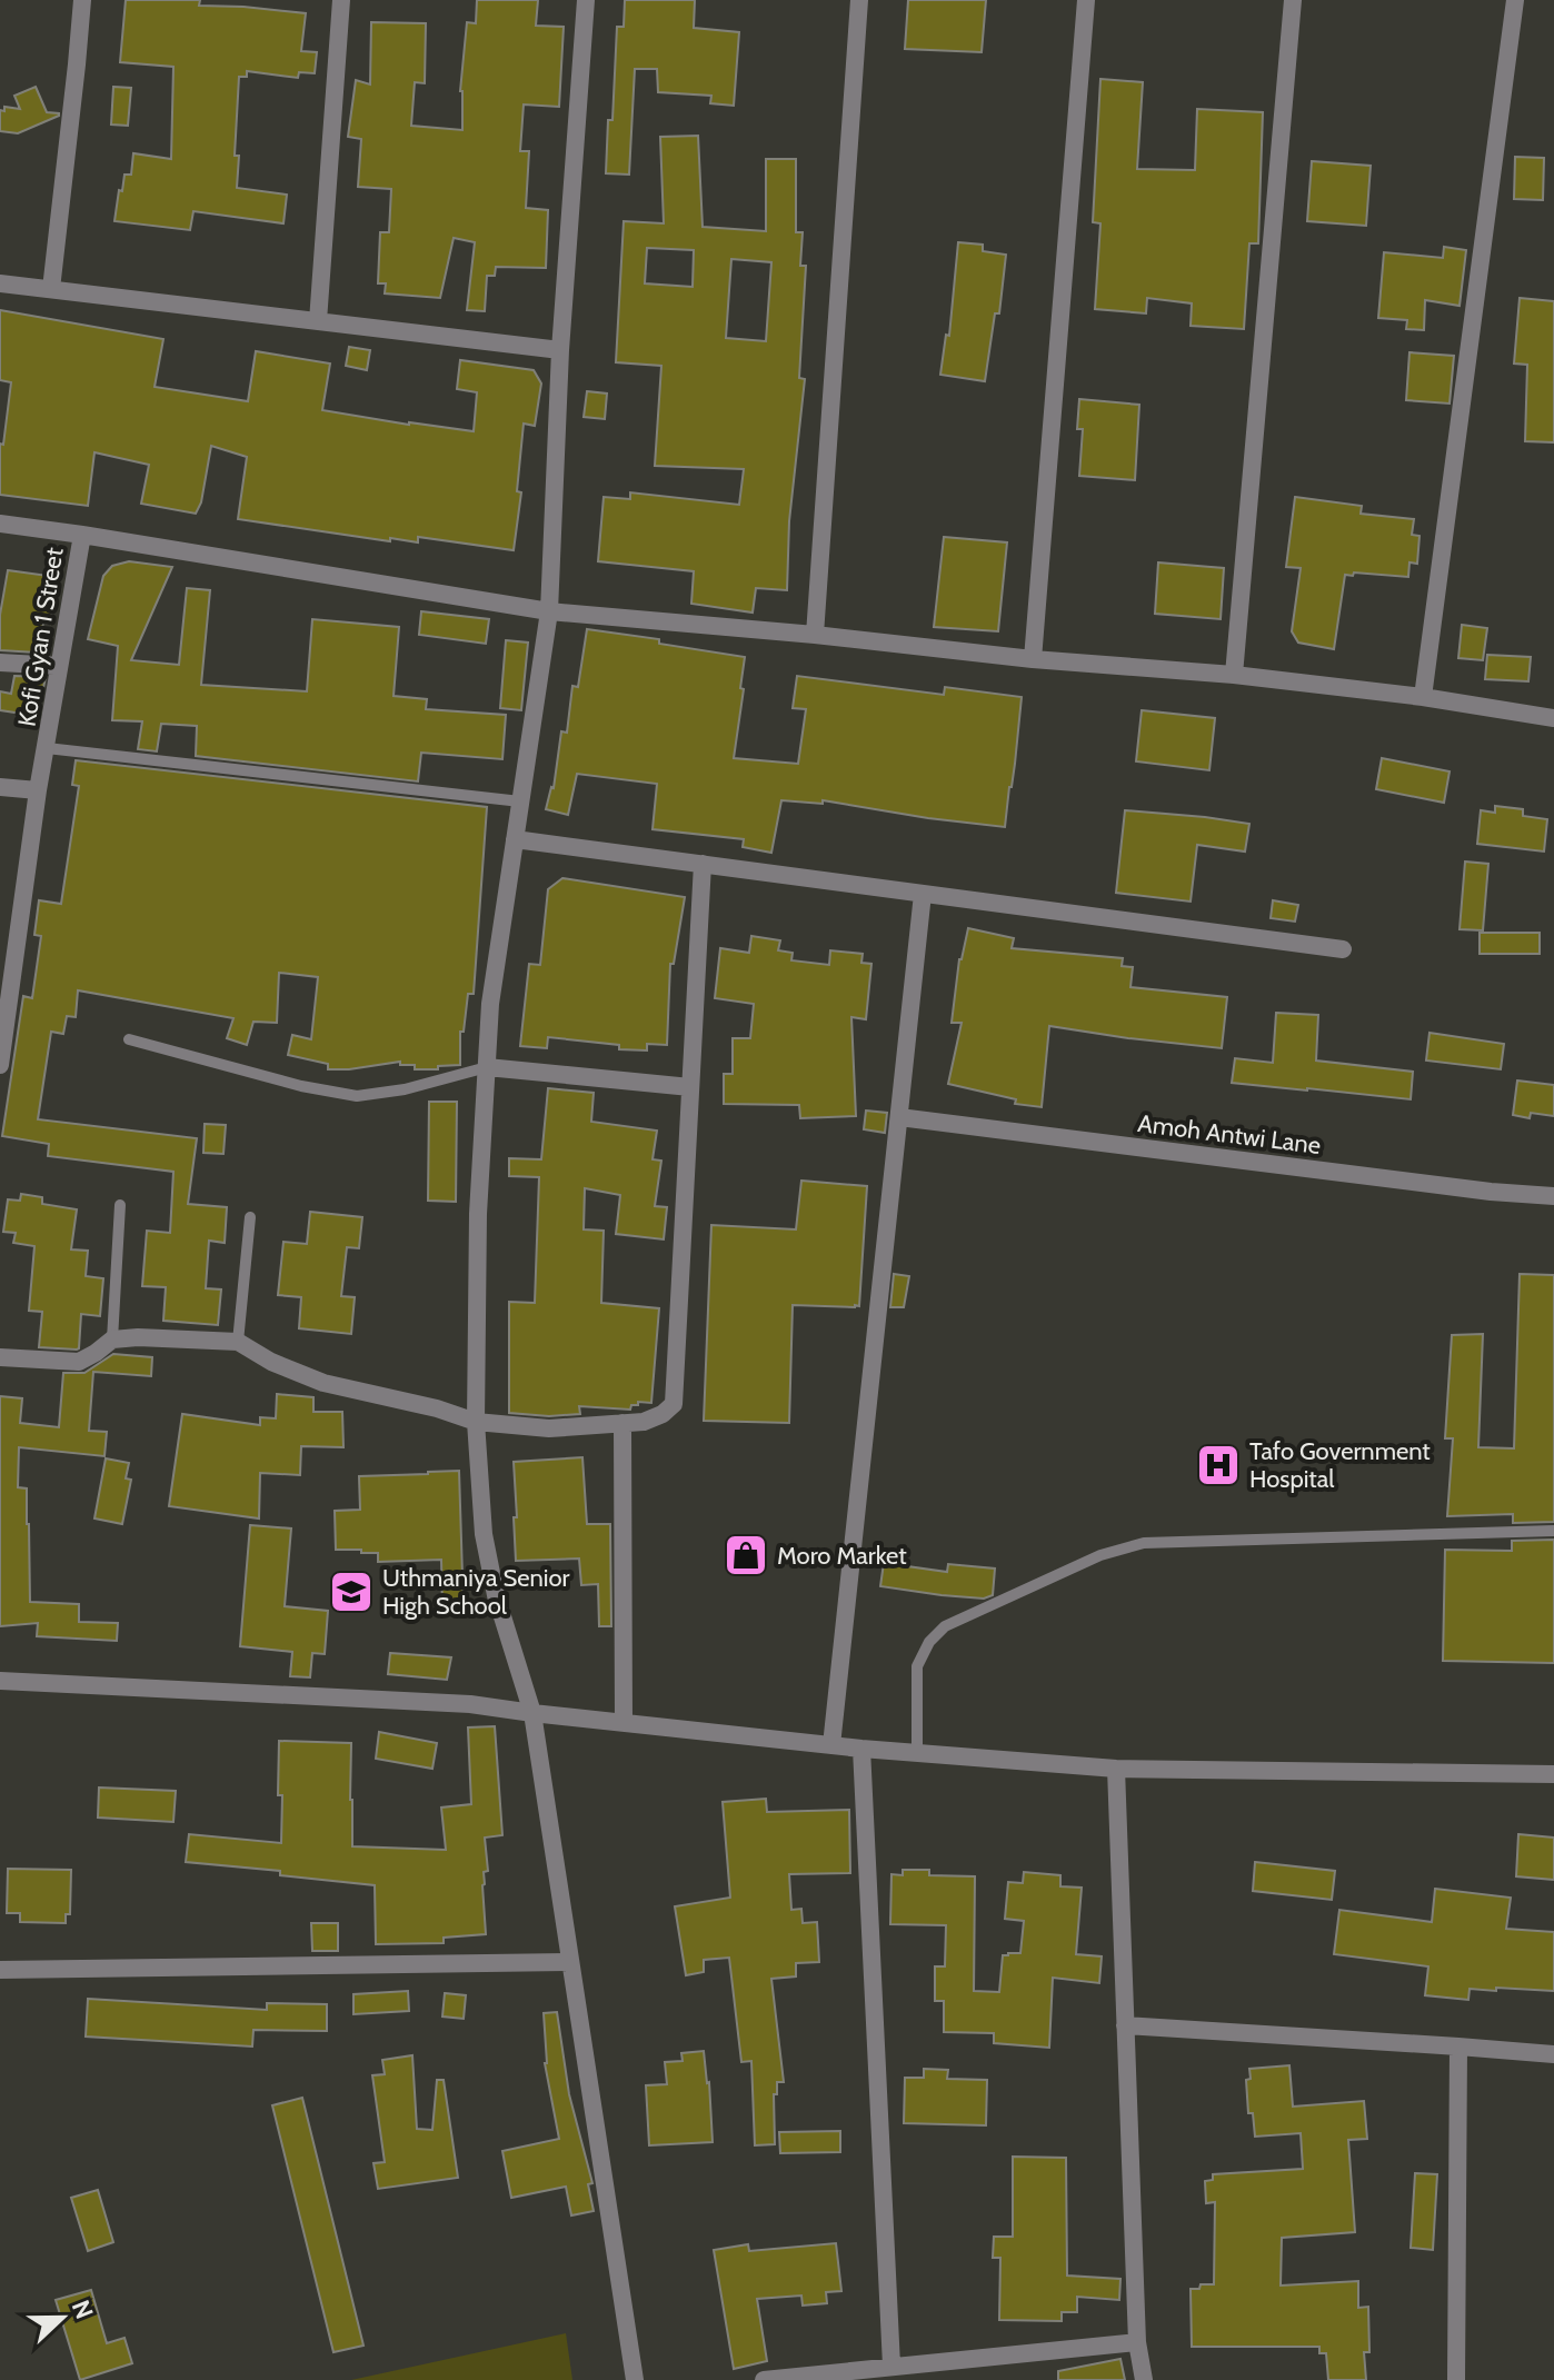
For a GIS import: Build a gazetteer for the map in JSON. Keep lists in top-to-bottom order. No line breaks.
{"streets":{"street":["Kofi Gyan 1 Street","Amoh Antwi Lane"]},"places":{"hospital":["Tafo Government Hospital"],"shop":["Moro Market"],"school or university":["Uthmaniya Senior High School"]},"north":"right"}
